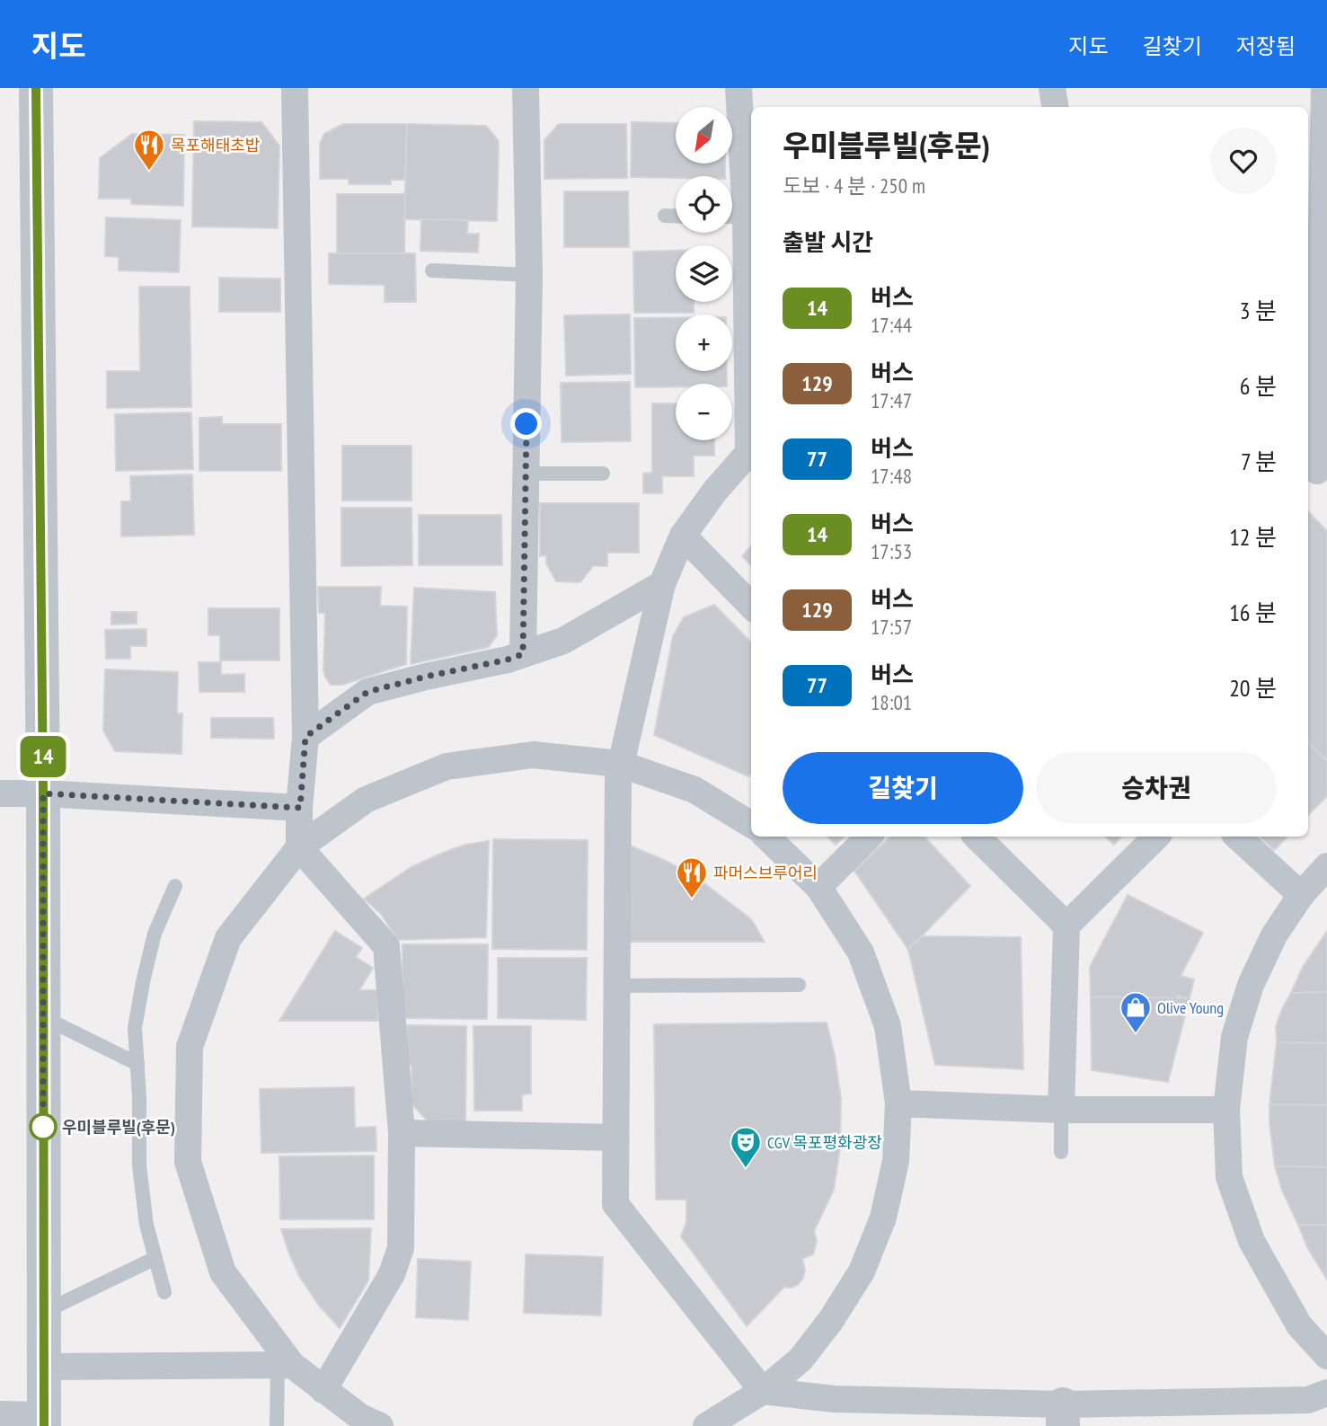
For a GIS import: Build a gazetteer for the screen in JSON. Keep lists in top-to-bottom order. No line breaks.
{"places":{"restaurant":["목포해태초밥","파머스브루어리"],"shop":["Olive Young"],"other":["우미블루빌(후문)"],"theatre":["CGV 목포평화광장"]},"lines":["bus line 14"],"north":"bottom left","page":{"header":"지도","nav":["지도","길찾기","저장됨"],"on_map":"14","map_buttons":["+","−"],"heading":[["우미블루빌(후문)","도보 · 4 분 · 250 m"],"출발 시간"],"list":[{"mark":"14","name":"버스","note":"17:44","value":"3 분"},{"mark":"129","name":"버스","note":"17:47","value":"6 분"},{"mark":"77","name":"버스","note":"17:48","value":"7 분"},{"mark":"14","name":"버스","note":"17:53","value":"12 분"},{"mark":"129","name":"버스","note":"17:57","value":"16 분"},{"mark":"77","name":"버스","note":"18:01","value":"20 분"}],"buttons":["길찾기","승차권"]}}
